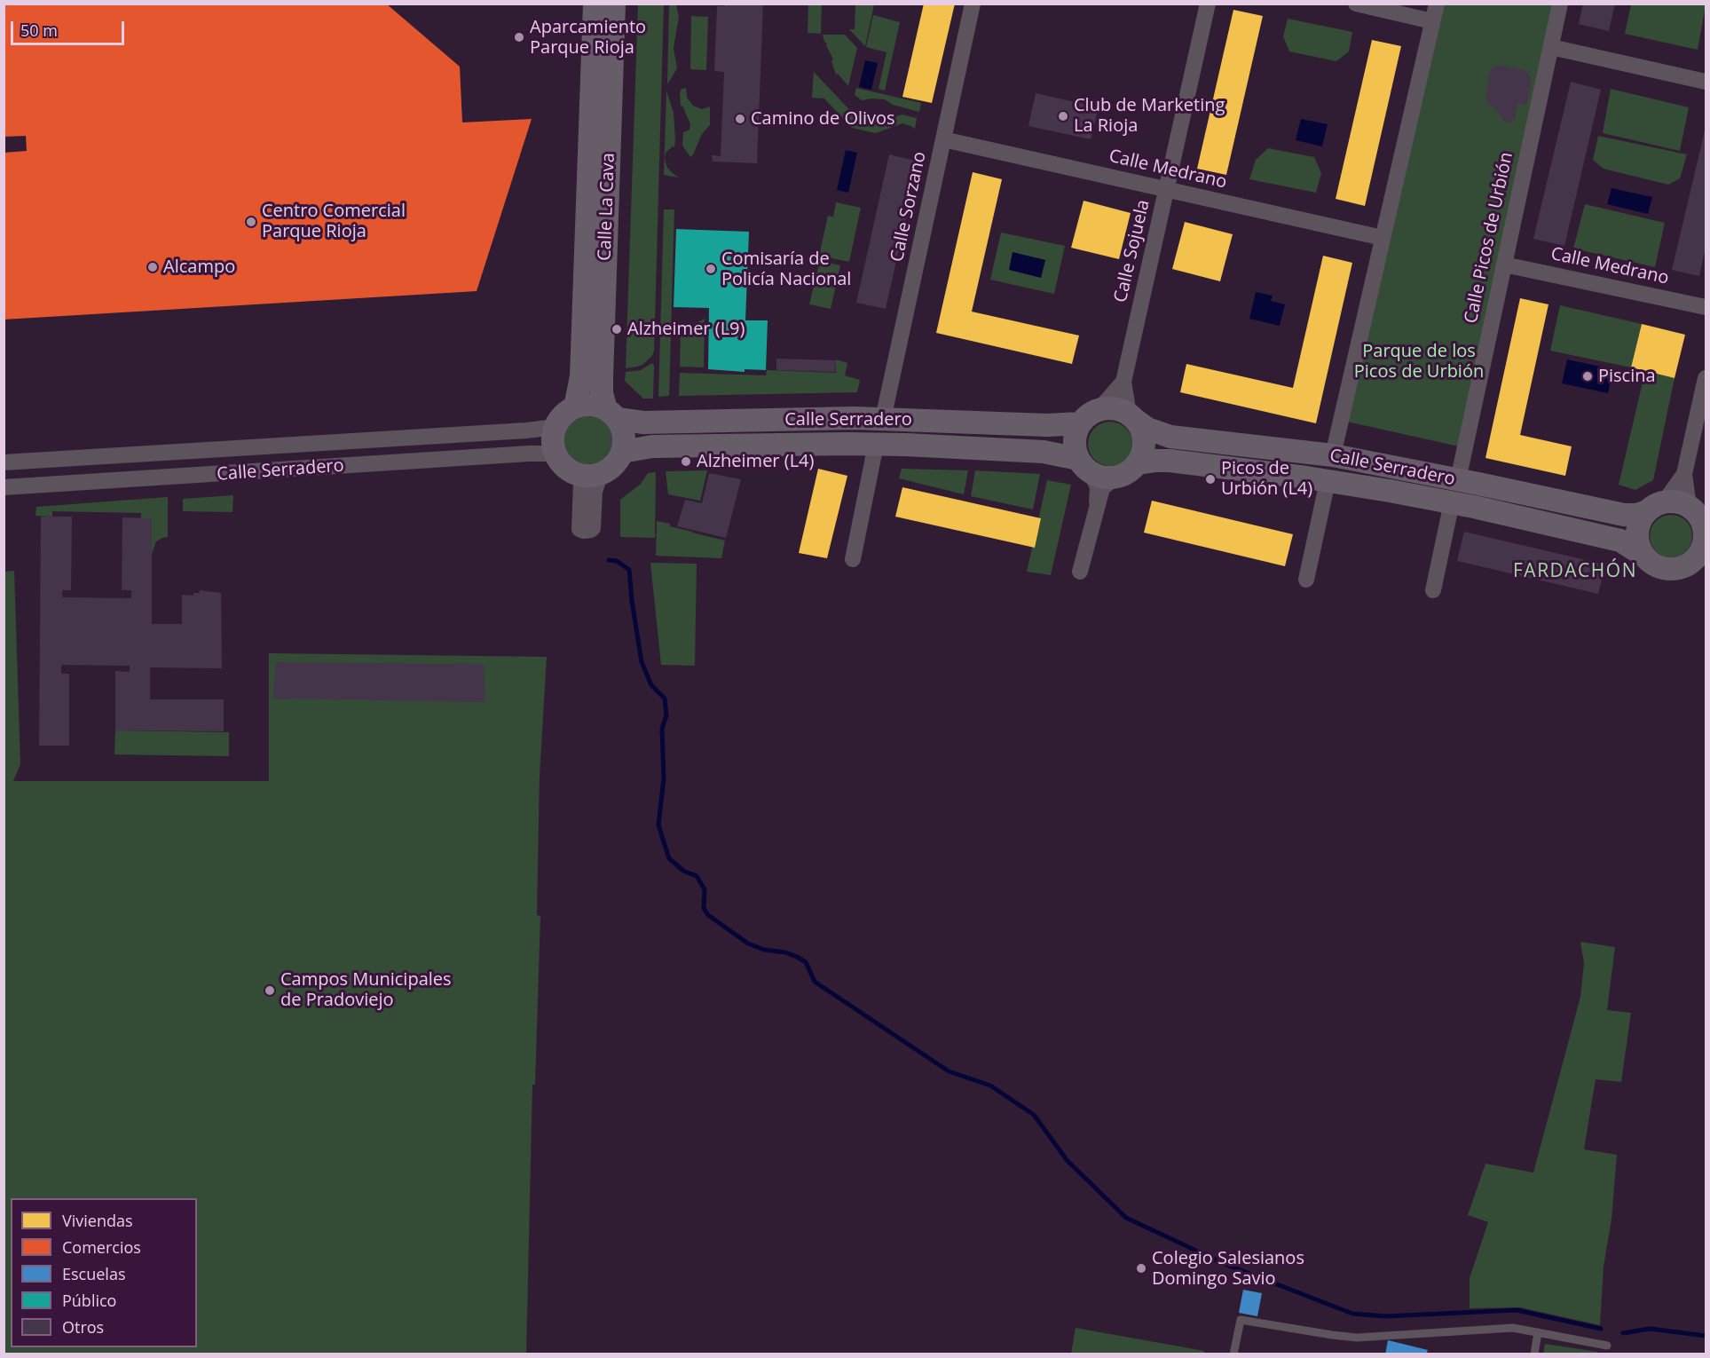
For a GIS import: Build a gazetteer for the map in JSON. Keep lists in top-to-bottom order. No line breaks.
{"streets":{"main road":["Calle La Cava","Calle Serradero"],"street":["Calle Medrano","Calle Sorzano","Calle Picos de Urbión","Calle Sojuela"]},"crossings":[["Calle Medrano","Calle Sorzano"],["Calle Medrano","Calle Picos de Urbión"],["Calle Medrano","Calle Sojuela"],["Calle La Cava","Calle Serradero"],["Calle Sorzano","Calle Serradero"],["Calle Picos de Urbión","Calle Serradero"],["Calle Sojuela","Calle Serradero"]],"districts":["FARDACHÓN"],"parks":["Parque de los Picos de Urbión"],"places":["Aparcamiento Parque Rioja","Club de Marketing La Rioja","Camino de Olivos","Centro Comercial Parque Rioja","Alcampo","Comisaría de Policía Nacional","Alzheimer (L9)","Piscina","Alzheimer (L4)","Picos de Urbión (L4)","Campos Municipales de Pradoviejo","Colegio Salesianos Domingo Savio"],"legend":["Viviendas","Comercios","Escuelas","Público","Otros"],"scale_bar":"50 m"}
